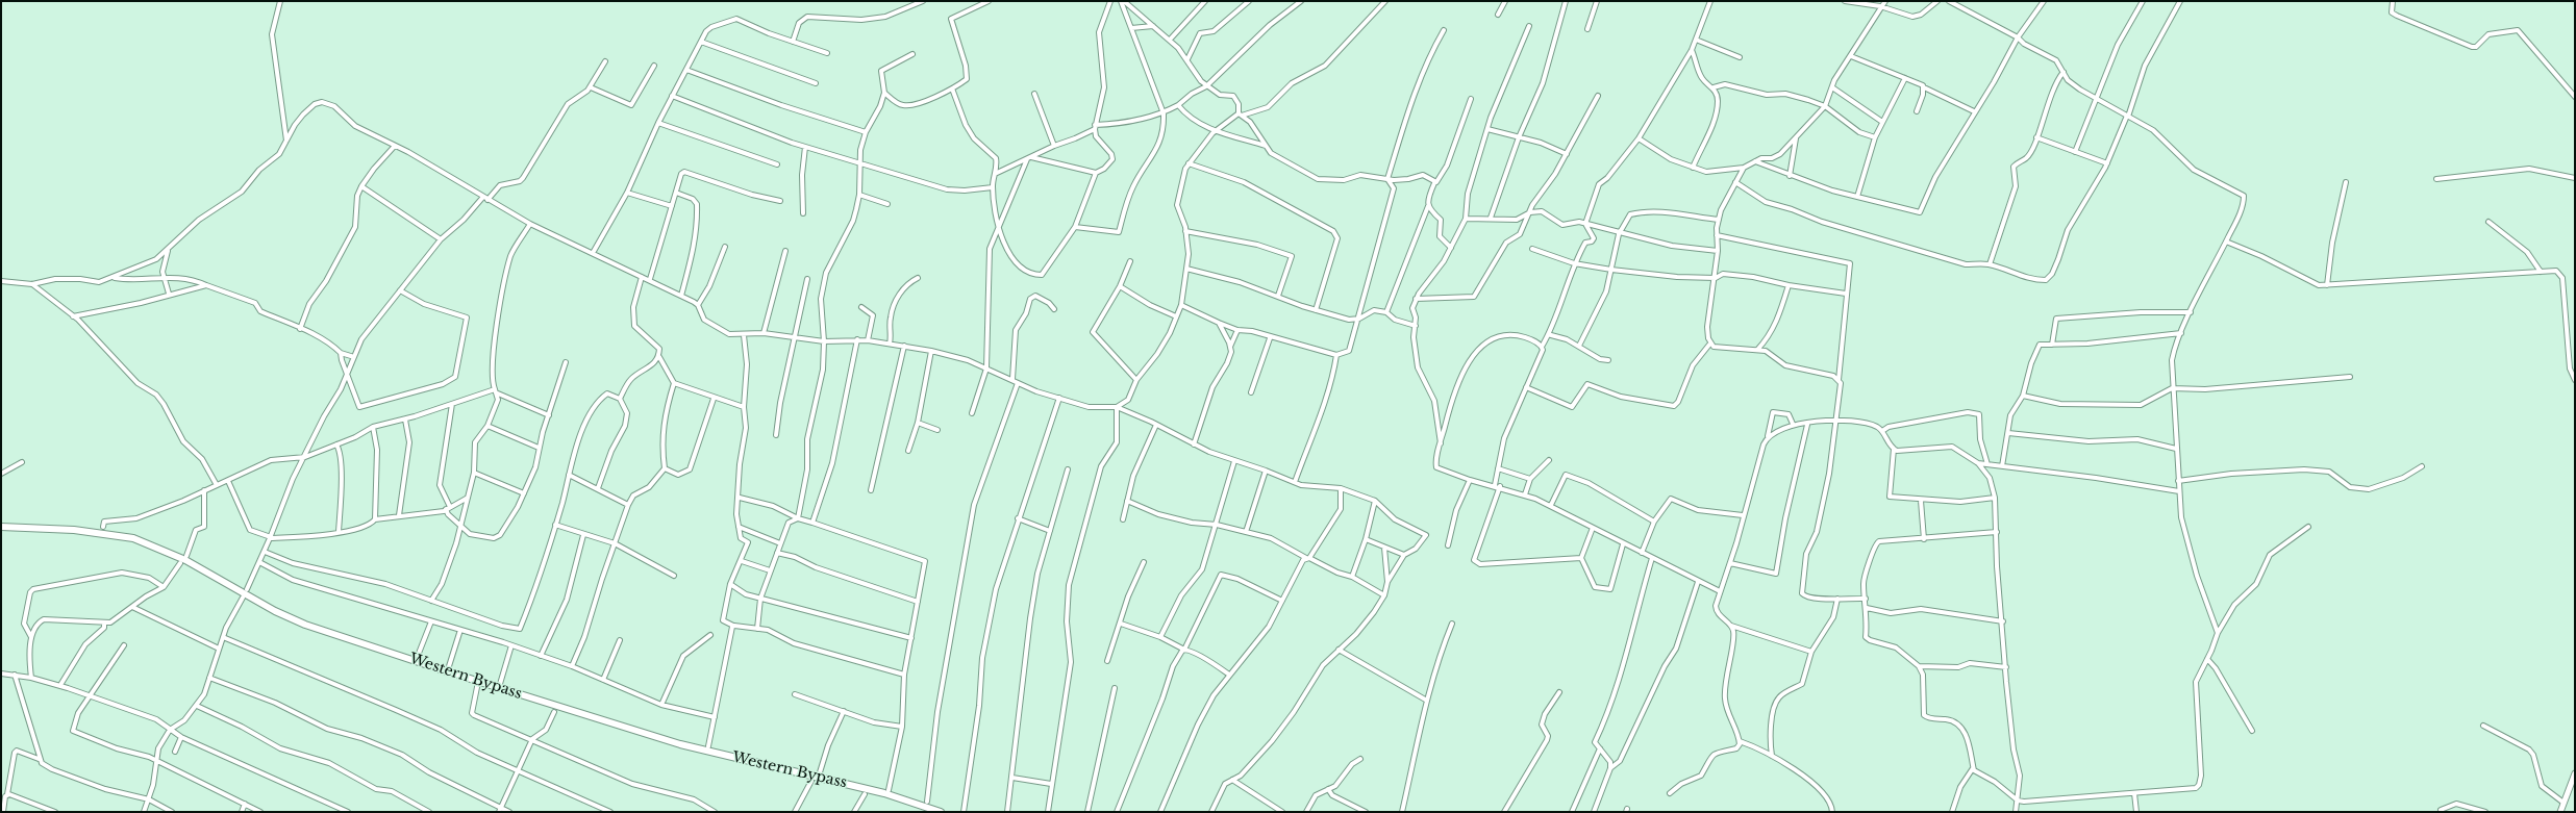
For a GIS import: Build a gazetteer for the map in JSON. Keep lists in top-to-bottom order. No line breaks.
{"streets":{"main road":["Western Bypass"]}}
